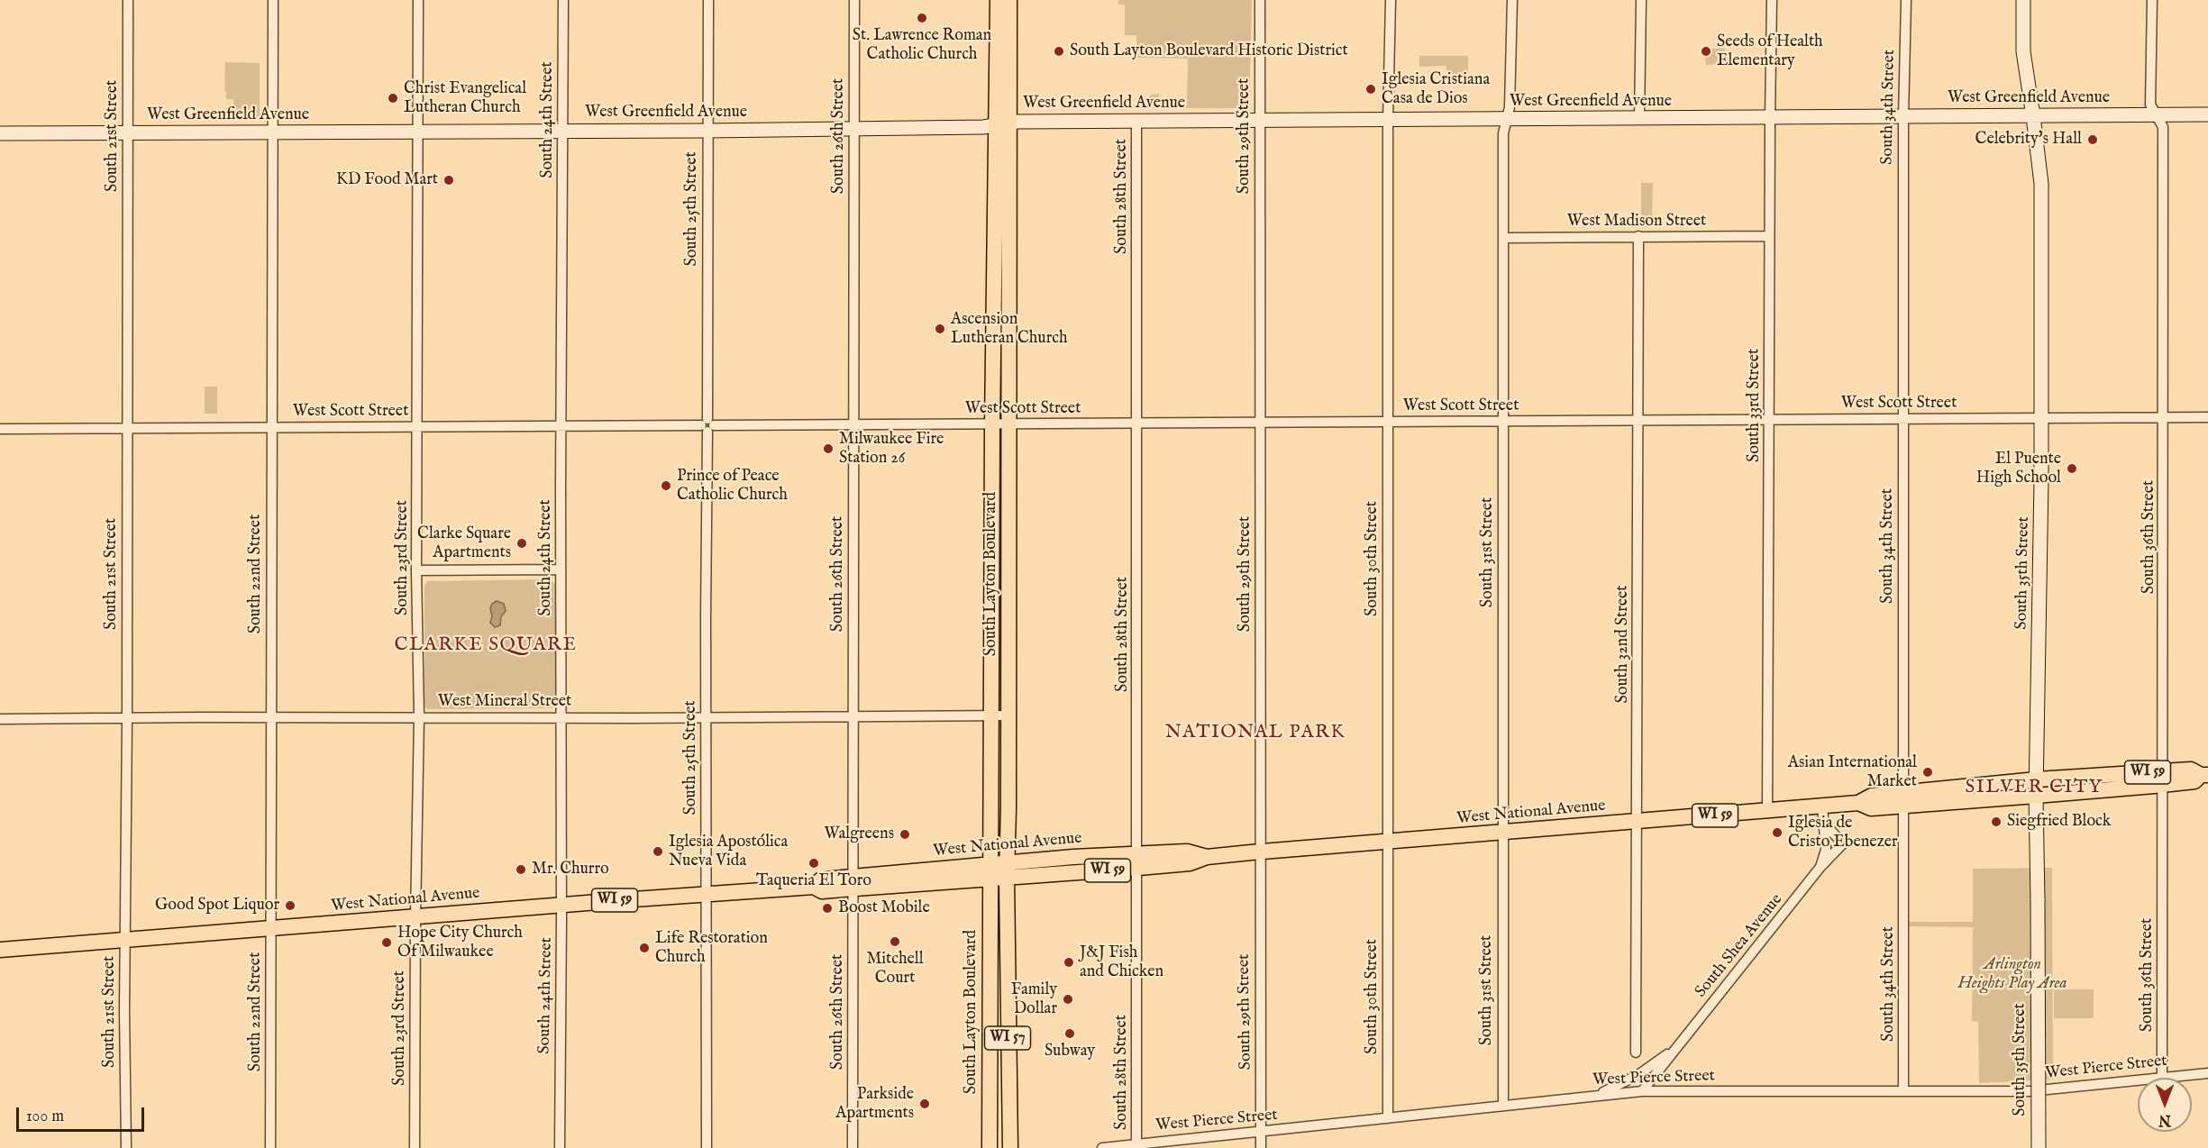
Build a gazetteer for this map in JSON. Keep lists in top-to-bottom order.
{
  "streets": {
    "main road": [
      "West Greenfield Avenue",
      "South 35th Street",
      "South Layton Boulevard",
      "WI 59",
      "West National Avenue",
      "WI 57"
    ],
    "street": [
      "South 34th Street",
      "South 24th Street",
      "South 21st Street",
      "South 26th Street",
      "South 29th Street",
      "South 28th Street",
      "South 25th Street",
      "West Madison Street",
      "West Scott Street",
      "South 33rd Street",
      "South 36th Street",
      "South 31st Street",
      "South 23rd Street",
      "South 30th Street",
      "South 22nd Street",
      "South 32nd Street",
      "West Mineral Street",
      "South Shea Avenue",
      "West Pierce Street"
    ]
  },
  "crossings": [
    ["West Greenfield Avenue", "South 34th Street"],
    ["West Greenfield Avenue", "South 24th Street"],
    ["West Greenfield Avenue", "South 21st Street"],
    ["West Greenfield Avenue", "South 26th Street"],
    ["West Greenfield Avenue", "South 29th Street"],
    ["West Greenfield Avenue", "South 28th Street"],
    ["West Greenfield Avenue", "South 25th Street"],
    ["West Greenfield Avenue", "South 33rd Street"],
    ["West Greenfield Avenue", "South 36th Street"],
    ["West Greenfield Avenue", "South 31st Street"],
    ["West Greenfield Avenue", "South 23rd Street"],
    ["West Greenfield Avenue", "South 30th Street"],
    ["West Greenfield Avenue", "South 35th Street"],
    ["West Greenfield Avenue", "South 22nd Street"],
    ["West Greenfield Avenue", "South Layton Boulevard"],
    ["South 34th Street", "West Scott Street"],
    ["South 34th Street", "West National Avenue"],
    ["South 34th Street", "West Pierce Street"],
    ["South 24th Street", "West Scott Street"],
    ["South 24th Street", "West Mineral Street"],
    ["South 24th Street", "West National Avenue"],
    ["South 21st Street", "West Scott Street"],
    ["South 21st Street", "West Mineral Street"],
    ["South 21st Street", "West National Avenue"],
    ["South 26th Street", "West Scott Street"],
    ["South 26th Street", "West Mineral Street"],
    ["South 26th Street", "West National Avenue"],
    ["South 29th Street", "West Scott Street"],
    ["South 29th Street", "West National Avenue"],
    ["South 29th Street", "West Pierce Street"],
    ["South 28th Street", "West Scott Street"],
    ["South 28th Street", "West National Avenue"],
    ["South 28th Street", "West Pierce Street"],
    ["South 25th Street", "West Scott Street"],
    ["South 25th Street", "West Mineral Street"],
    ["South 25th Street", "West National Avenue"],
    ["West Madison Street", "South 33rd Street"],
    ["West Madison Street", "South 31st Street"],
    ["West Madison Street", "South 32nd Street"],
    ["West Scott Street", "South 33rd Street"],
    ["West Scott Street", "South 36th Street"],
    ["West Scott Street", "South 31st Street"],
    ["West Scott Street", "South 23rd Street"],
    ["West Scott Street", "South 30th Street"],
    ["West Scott Street", "South 35th Street"],
    ["West Scott Street", "South 22nd Street"],
    ["West Scott Street", "South Layton Boulevard"],
    ["West Scott Street", "South 32nd Street"],
    ["South 33rd Street", "West National Avenue"],
    ["South 36th Street", "West National Avenue"],
    ["South 36th Street", "West Pierce Street"],
    ["South 31st Street", "West National Avenue"],
    ["South 31st Street", "West Pierce Street"],
    ["South 23rd Street", "West Mineral Street"],
    ["South 23rd Street", "West National Avenue"],
    ["South 30th Street", "West National Avenue"],
    ["South 30th Street", "West Pierce Street"],
    ["South 35th Street", "West National Avenue"],
    ["South 22nd Street", "West Mineral Street"],
    ["South 22nd Street", "West National Avenue"],
    ["South Layton Boulevard", "West Mineral Street"],
    ["South Layton Boulevard", "West National Avenue"],
    ["South 32nd Street", "West National Avenue"],
    ["West National Avenue", "South Shea Avenue"],
    ["South Shea Avenue", "West Pierce Street"]
  ],
  "districts": ["CLARKE SQUARE", "NATIONAL PARK", "SILVER CITY"],
  "parks": ["Arlington Heights Play Area"],
  "places": [
    "St. Lawrence Roman Catholic Church",
    "South Layton Boulevard Historic District",
    "Seeds of Health Elementary",
    "Iglesia Cristiana Casa de Dios",
    "Christ Evangelical Lutheran Church",
    "Celebrity's Hall",
    "KD Food Mart",
    "Ascension Lutheran Church",
    "Milwaukee Fire Station 26",
    "El Puente High School",
    "Prince of Peace Catholic Church",
    "Clarke Square Apartments",
    "Asian International Market",
    "Siegfried Block",
    "Iglesia de Cristo Ebenezer",
    "Walgreens",
    "Iglesia Apostólica Nueva Vida",
    "Taqueria El Toro",
    "Mr. Churro",
    "Good Spot Liquor",
    "Boost Mobile",
    "Mitchell Court",
    "Hope City Church Of Milwaukee",
    "Life Restoration Church",
    "J&J Fish and Chicken",
    "Family Dollar",
    "Subway",
    "Parkside Apartments"
  ],
  "scale_bar": "100 m",
  "north": "bottom"
}
